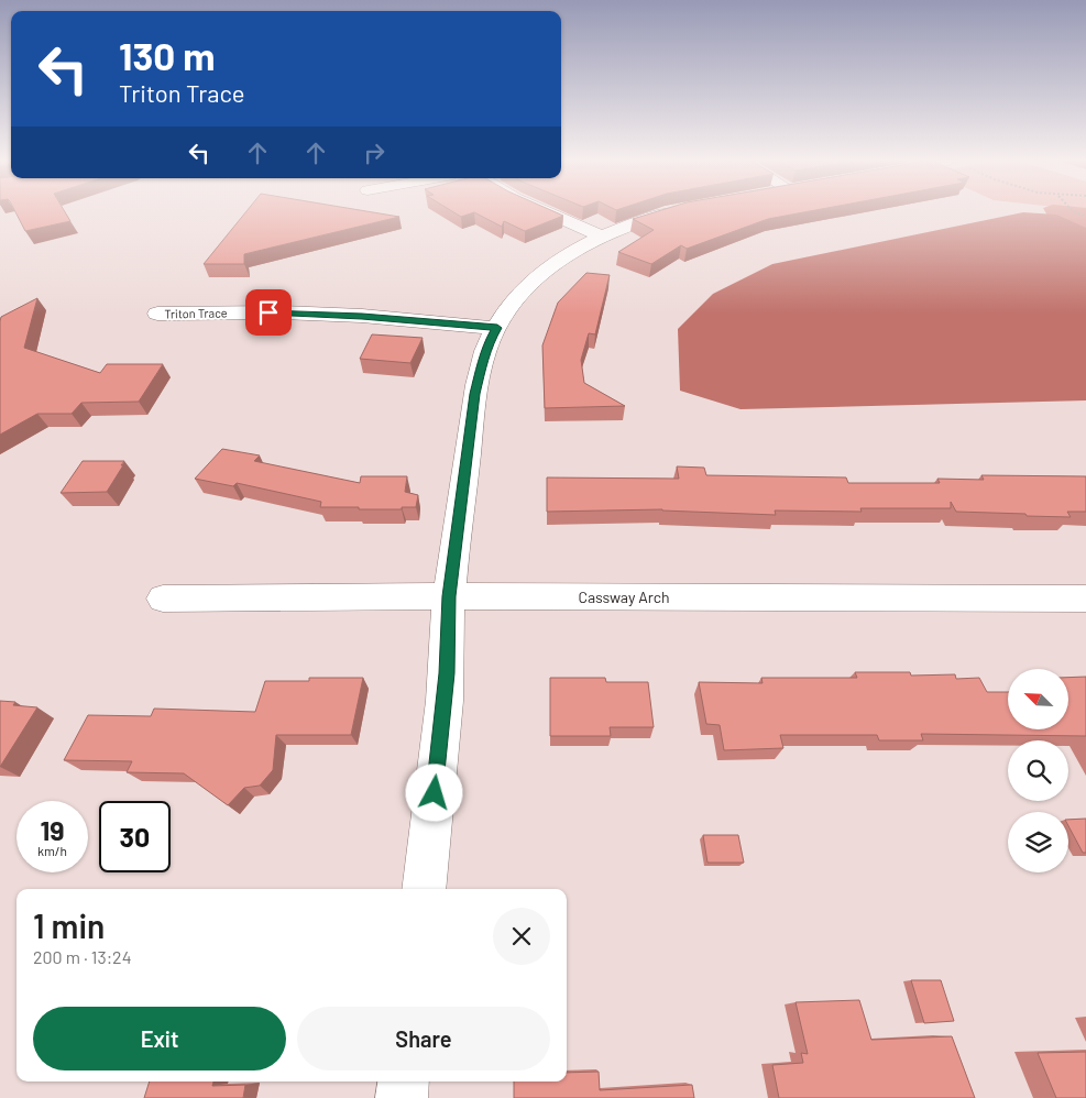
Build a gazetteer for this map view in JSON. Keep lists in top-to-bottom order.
{
  "streets": {
    "street": ["Triton Trace", "Cassway Arch"]
  },
  "north": "top left",
  "page": {
    "turn": ["130 m", "Triton Trace"],
    "speed": "19 km/h",
    "limit": "30",
    "heading": ["1 min", "200 m · 13:24"],
    "buttons": ["Exit", "Share"]
  }
}
